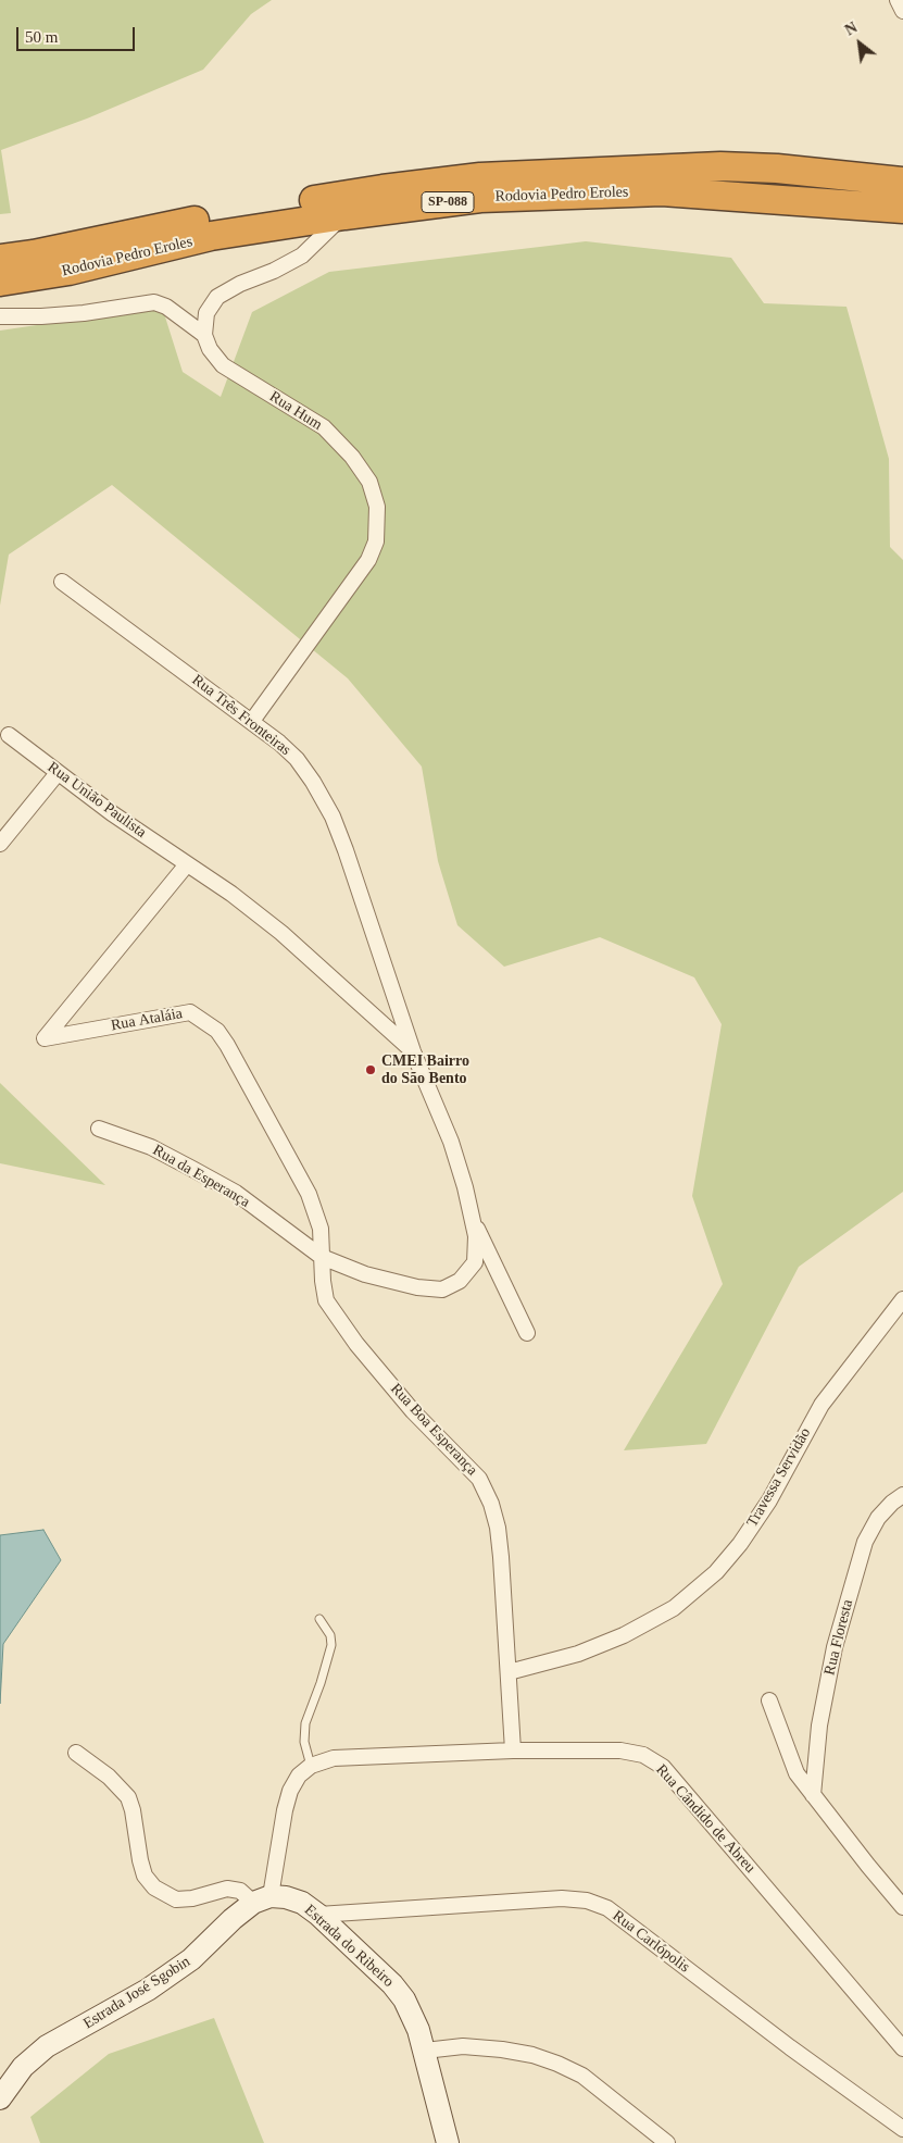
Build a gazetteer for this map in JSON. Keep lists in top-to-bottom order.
{
  "streets": {
    "highway": ["Rodovia Pedro Eroles", "SP-088"],
    "street": [
      "Rua Hum",
      "Rua Três Fronteiras",
      "Rua União Paulista",
      "Rua Ataláia",
      "Rua da Esperança",
      "Rua Boa Esperança",
      "Travessa Servidão",
      "Rua Floresta",
      "Rua Cândido de Abreu",
      "Rua Carlópolis",
      "Estrada do Ribeiro",
      "Estrada José Sgobin"
    ]
  },
  "crossings": [
    ["Rua Hum", "Rua Três Fronteiras"],
    ["Rua Três Fronteiras", "Rua União Paulista"],
    ["Rua Três Fronteiras", "Rua Ataláia"],
    ["Rua Três Fronteiras", "Rua da Esperança"],
    ["Rua Três Fronteiras", "Rua Boa Esperança"],
    ["Rua União Paulista", "Rua Ataláia"],
    ["Rua Ataláia", "Rua da Esperança"],
    ["Rua Ataláia", "Rua Boa Esperança"],
    ["Rua da Esperança", "Rua Boa Esperança"],
    ["Rua Boa Esperança", "Travessa Servidão"],
    ["Rua Boa Esperança", "Rua Cândido de Abreu"],
    ["Rua Carlópolis", "Estrada do Ribeiro"],
    ["Estrada do Ribeiro", "Estrada José Sgobin"]
  ],
  "places": ["CMEI Bairro do São Bento"],
  "scale_bar": "50 m",
  "north": "top left"
}
